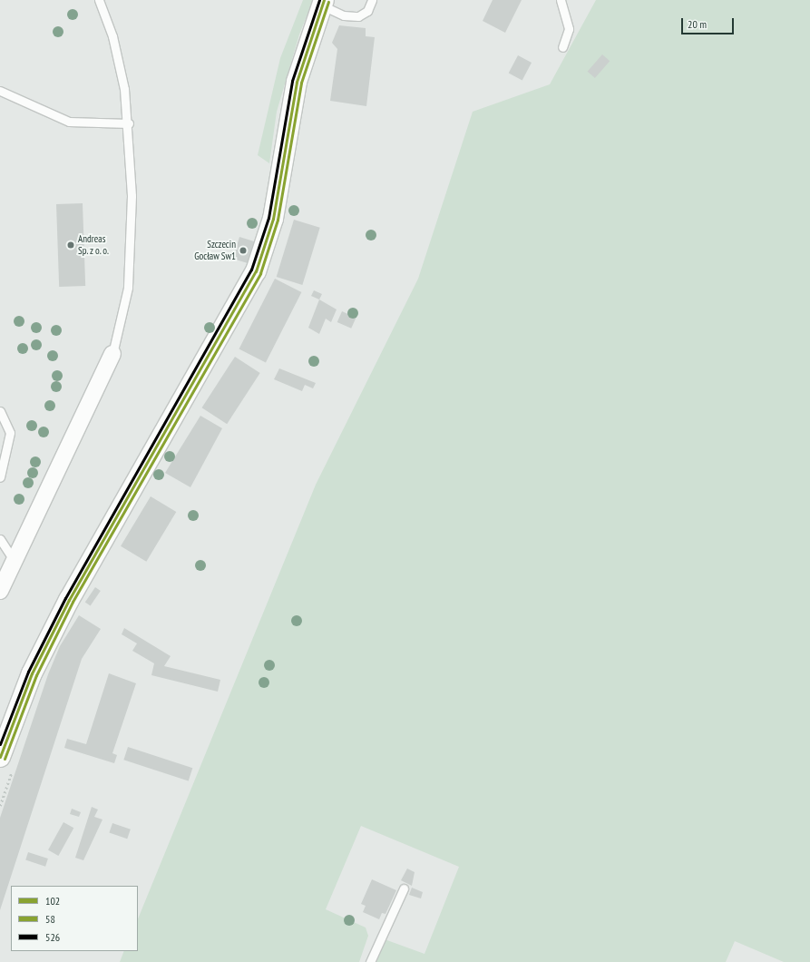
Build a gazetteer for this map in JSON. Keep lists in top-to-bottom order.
{
  "places": ["Andreas Sp. z o. o.", "Szczecin Gocław Sw1"],
  "lines": ["transit line 102", "transit line 526", "transit line 58"],
  "legend": ["102", "58", "526"],
  "scale_bar": "20 m"
}
